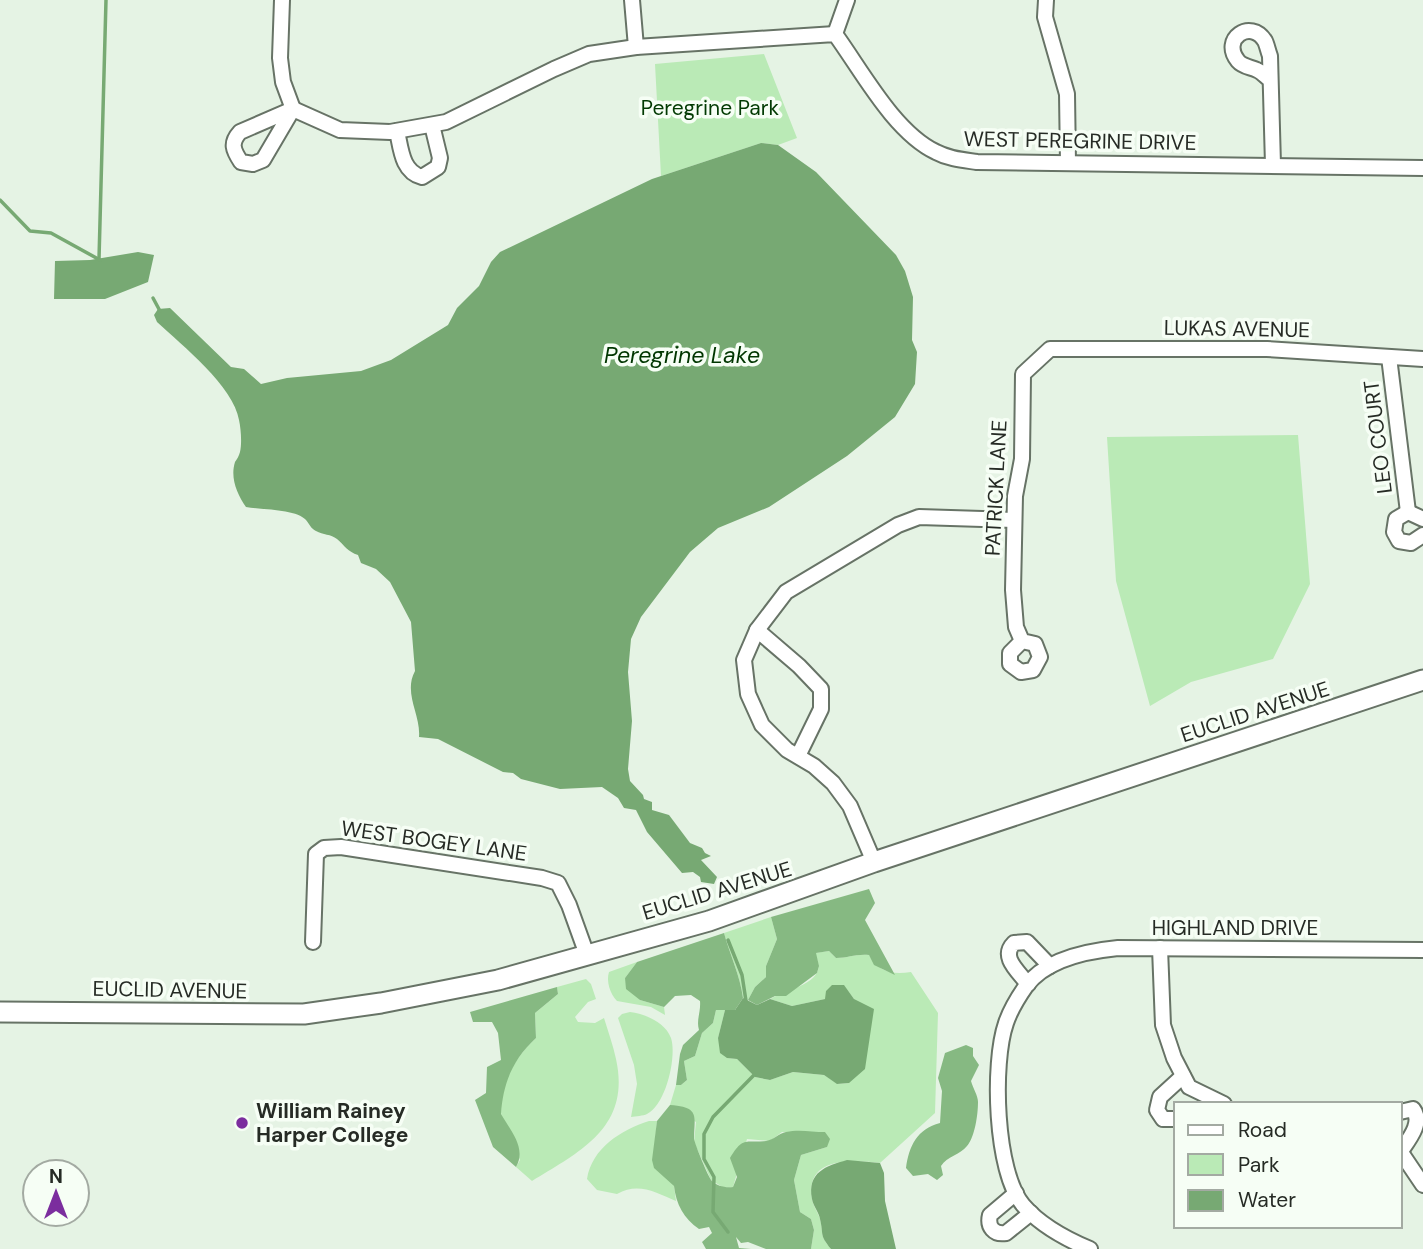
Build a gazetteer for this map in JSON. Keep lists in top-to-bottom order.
{
  "streets": {
    "main road": ["EUCLID AVENUE"],
    "street": [
      "WEST PEREGRINE DRIVE",
      "LUKAS AVENUE",
      "LEO COURT",
      "PATRICK LANE",
      "WEST BOGEY LANE",
      "HIGHLAND DRIVE"
    ]
  },
  "crossings": [
    ["LUKAS AVENUE", "LEO COURT"],
    ["LUKAS AVENUE", "PATRICK LANE"],
    ["EUCLID AVENUE", "WEST BOGEY LANE"]
  ],
  "water": ["Peregrine Lake"],
  "parks": ["Peregrine Park"],
  "places": ["William Rainey Harper College"],
  "legend": ["Road", "Park", "Water"],
  "north": "top"
}
